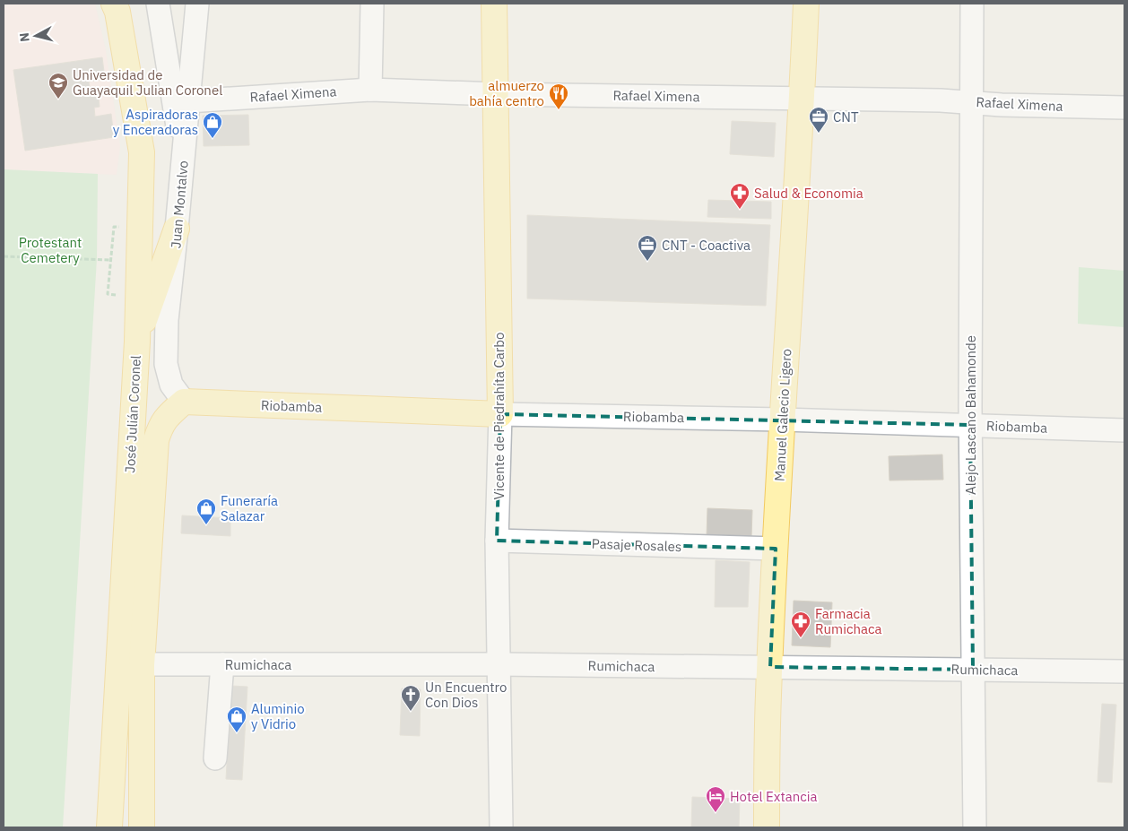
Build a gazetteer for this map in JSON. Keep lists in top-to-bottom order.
{
  "streets": {
    "main road": [
      "Riobamba",
      "José Julián Coronel",
      "Manuel Galecio Ligero",
      "Vicente de Piedrahíta Carbo"
    ],
    "street": [
      "Rafael Ximena",
      "Juan Montalvo",
      "Alejo Lascano Bahamonde",
      "Pasaje Rosales",
      "Rumichaca"
    ]
  },
  "crossings": [
    ["Rafael Ximena", "Juan Montalvo"],
    ["Rafael Ximena", "Manuel Galecio Ligero"],
    ["Rafael Ximena", "Alejo Lascano Bahamonde"],
    ["Rafael Ximena", "Vicente de Piedrahíta Carbo"],
    ["Juan Montalvo", "Riobamba"],
    ["Juan Montalvo", "José Julián Coronel"],
    ["Riobamba", "José Julián Coronel"],
    ["Riobamba", "Manuel Galecio Ligero"],
    ["Riobamba", "Alejo Lascano Bahamonde"],
    ["Riobamba", "Vicente de Piedrahíta Carbo"],
    ["José Julián Coronel", "Rumichaca"],
    ["Manuel Galecio Ligero", "Pasaje Rosales"],
    ["Manuel Galecio Ligero", "Rumichaca"],
    ["Alejo Lascano Bahamonde", "Rumichaca"],
    ["Vicente de Piedrahíta Carbo", "Pasaje Rosales"],
    ["Vicente de Piedrahíta Carbo", "Rumichaca"]
  ],
  "parks": ["Protestant Cemetery"],
  "places": {
    "school or university": ["Universidad de Guayaquil Julian Coronel"],
    "restaurant": ["almuerzo bahía centro"],
    "office": ["CNT", "CNT - Coactiva"],
    "shop": ["Aspiradoras y Enceradoras", "Funeraría Salazar", "Aluminio y Vidrio"],
    "pharmacy": ["Salud & Economia", "Farmacia Rumichaca"],
    "church": ["Un Encuentro Con Dios"],
    "hotel": ["Hotel Extancia"]
  },
  "north": "left"
}
